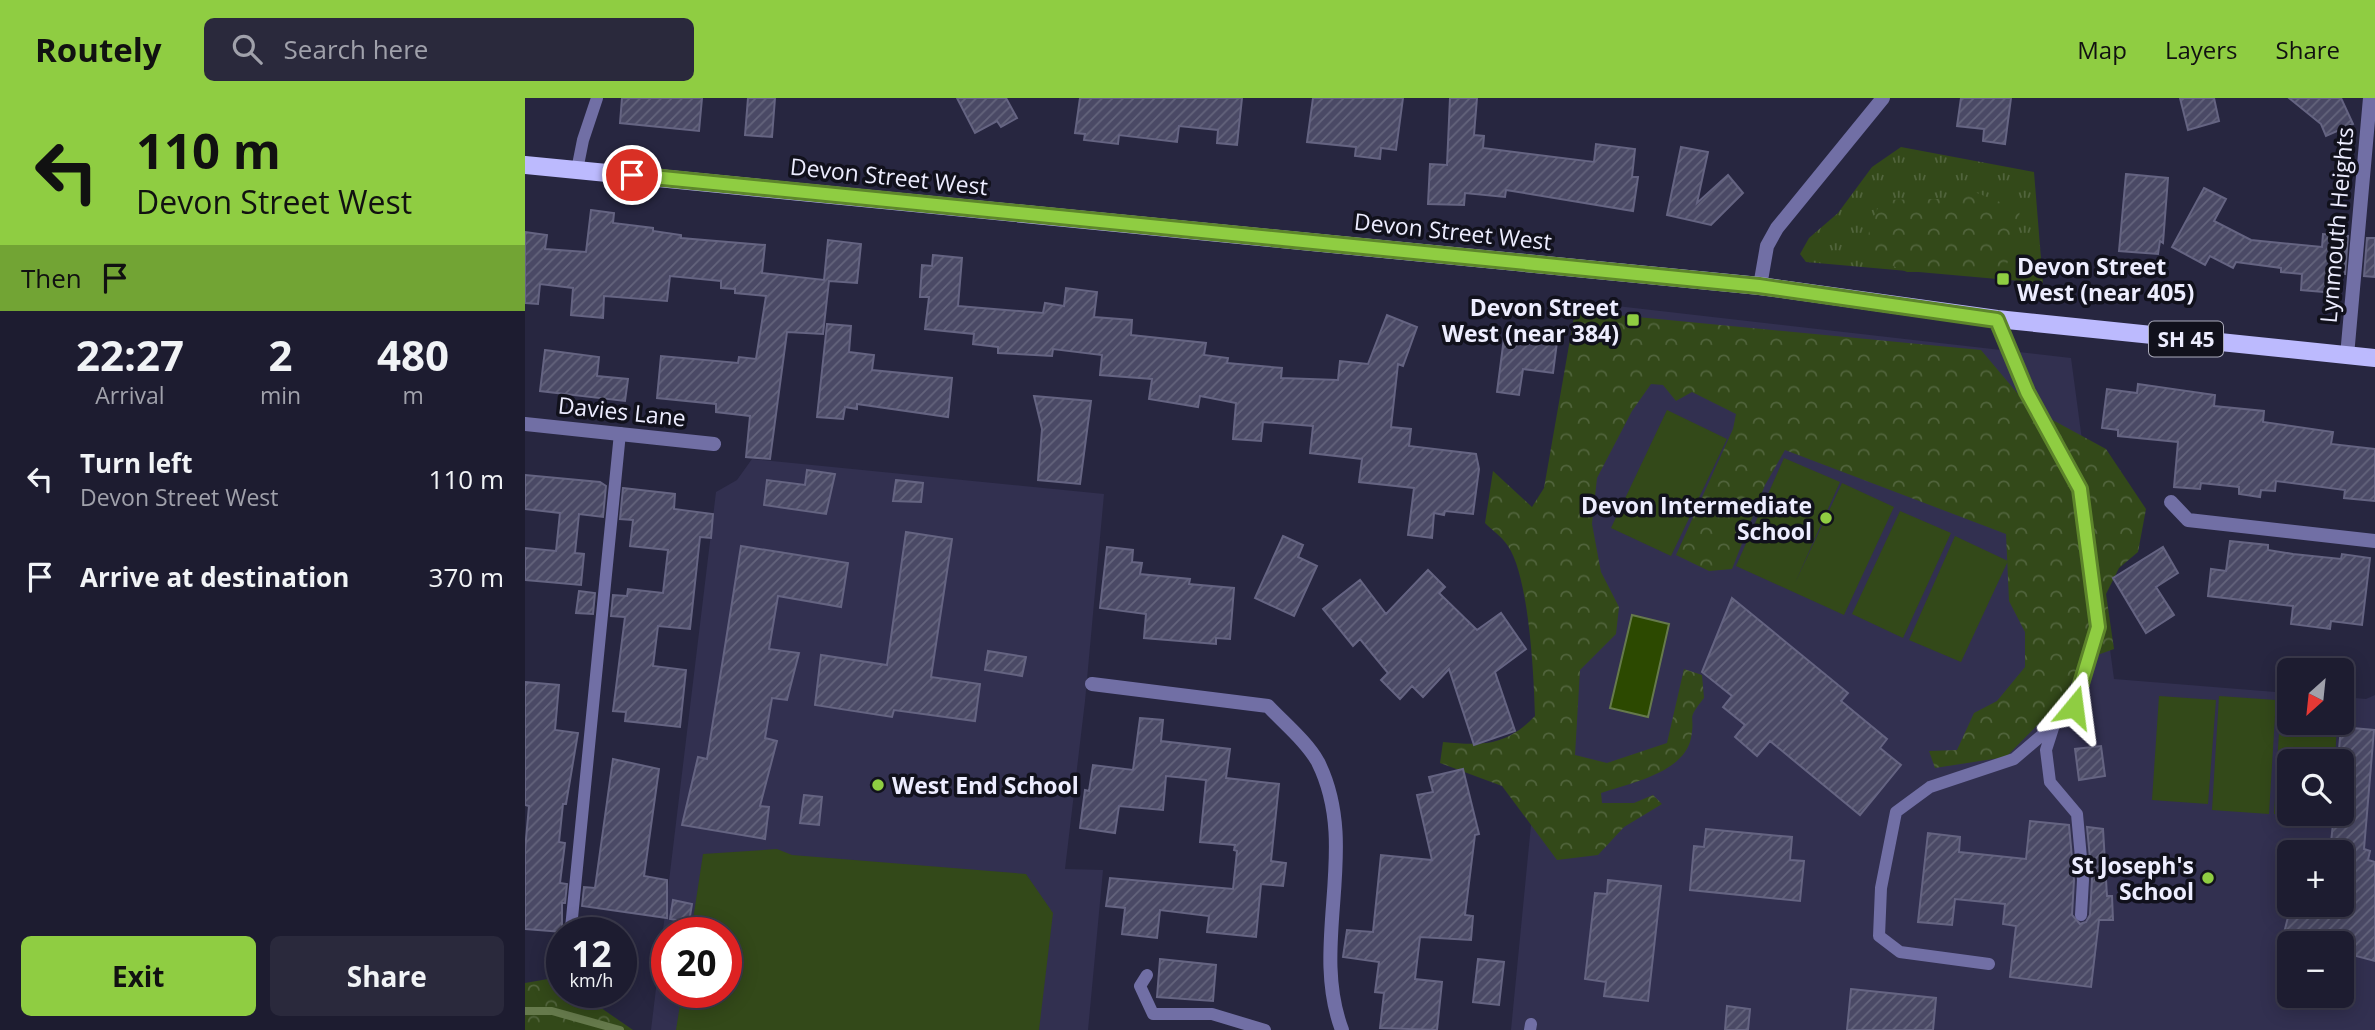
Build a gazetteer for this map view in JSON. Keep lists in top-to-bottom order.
{
  "streets": {
    "main road": ["Devon Street West", "SH 45"],
    "street": ["Lynmouth Heights", "Davies Lane"]
  },
  "crossings": [
    ["Devon Street West", "Lynmouth Heights"]
  ],
  "places": {
    "transit": ["Devon Street West (near 405)", "Devon Street West (near 384)"],
    "other": ["Devon Intermediate School", "West End School", "St Joseph's School"]
  },
  "north": "bottom left",
  "page": {
    "header": "Routely",
    "search": "Search here",
    "nav": ["Map", "Layers", "Share"],
    "turn": ["110 m", "Devon Street West"],
    "then": "Then",
    "eta": [
      "22:27",
      "Arrival",
      "2",
      "min",
      "480",
      "m"
    ],
    "list": [
      {
        "name": "Turn left",
        "note": "Devon Street West",
        "value": "110 m"
      },
      {
        "name": "Arrive at destination",
        "value": "370 m"
      }
    ],
    "map_buttons": ["+", "−"],
    "speed": "12 km/h",
    "limit": "20",
    "buttons": ["Exit", "Share"]
  }
}
